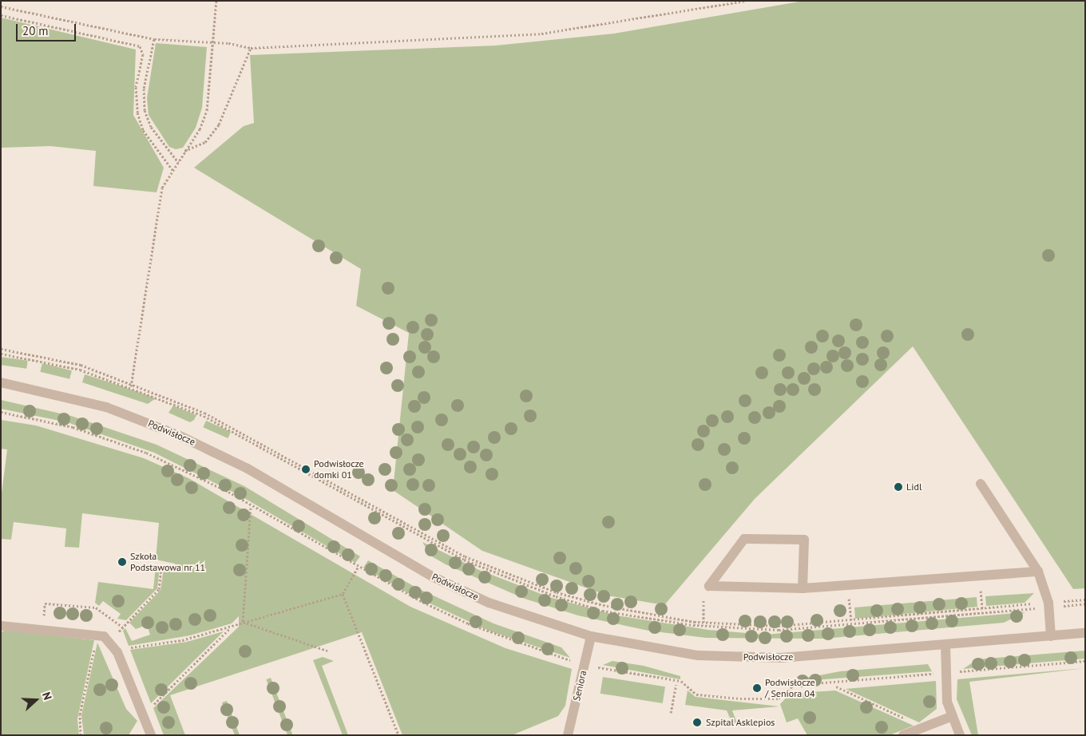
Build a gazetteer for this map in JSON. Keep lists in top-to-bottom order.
{
  "streets": {
    "street": ["Podwisłocze", "Seniora"]
  },
  "crossings": [
    ["Podwisłocze", "Seniora"]
  ],
  "places": [
    "Podwisłocze domki 01",
    "Lidl",
    "Szkoła Podstawowa nr 11",
    "Podwisłocze / Seniora 04",
    "Szpital Asklepios"
  ],
  "scale_bar": "20 m",
  "north": "right"
}
